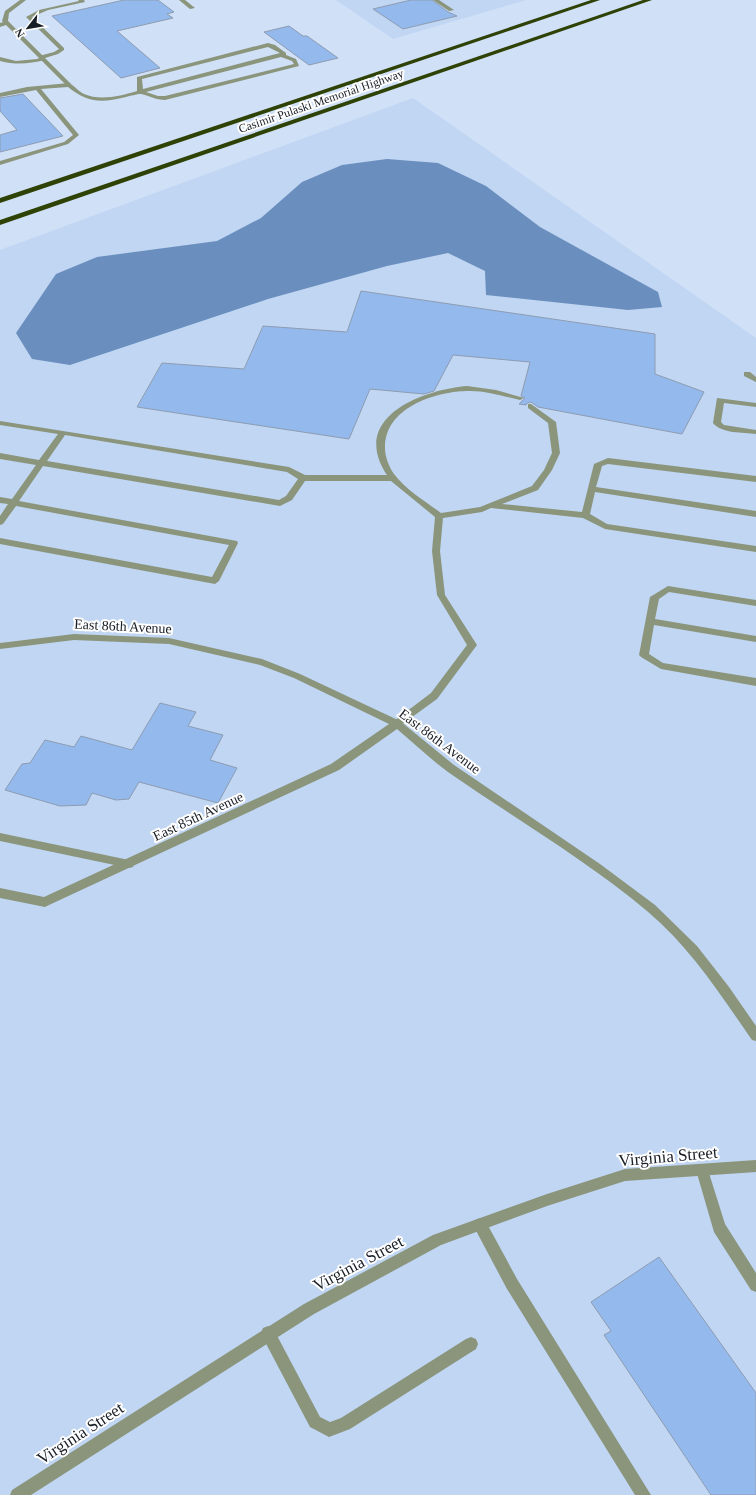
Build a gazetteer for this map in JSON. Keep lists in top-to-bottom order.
{
  "streets": {
    "highway": ["Casimir Pulaski Memorial Highway"],
    "street": ["East 86th Avenue", "East 85th Avenue", "Virginia Street"]
  },
  "crossings": [
    ["East 86th Avenue", "East 85th Avenue"]
  ],
  "north": "bottom left"
}
